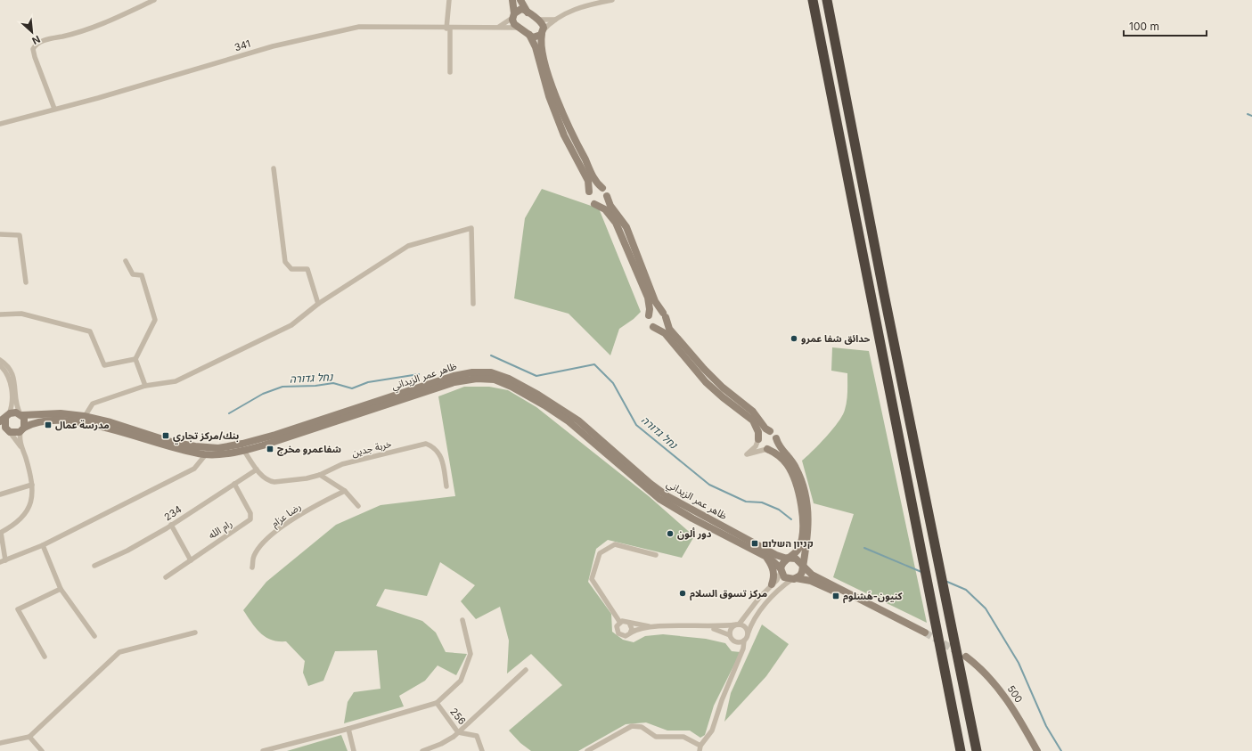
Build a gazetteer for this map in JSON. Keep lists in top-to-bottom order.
{
  "streets": {
    "main road": ["ظاهر عمر الزيداني", "500"],
    "street": [
      "341",
      "خربة جدين",
      "234",
      "رضا عزام",
      "رام الله",
      "256"
    ]
  },
  "crossings": [
    ["ظاهر عمر الزيداني", "خربة جدين"],
    ["خربة جدين", "234"],
    ["234", "رام الله"]
  ],
  "water": ["נחל גדורה"],
  "places": {
    "other": ["حدائق شفا عمرو", "دور ألون", "مركز تسوق السلام"],
    "transit": [
      "مدرسة عمال",
      "بنك/مركز تجاري",
      "شفاعمرو مخرج",
      "קניון השלום",
      "كنيون-هَشلوم"
    ]
  },
  "scale_bar": "100 m",
  "north": "bottom right"
}
